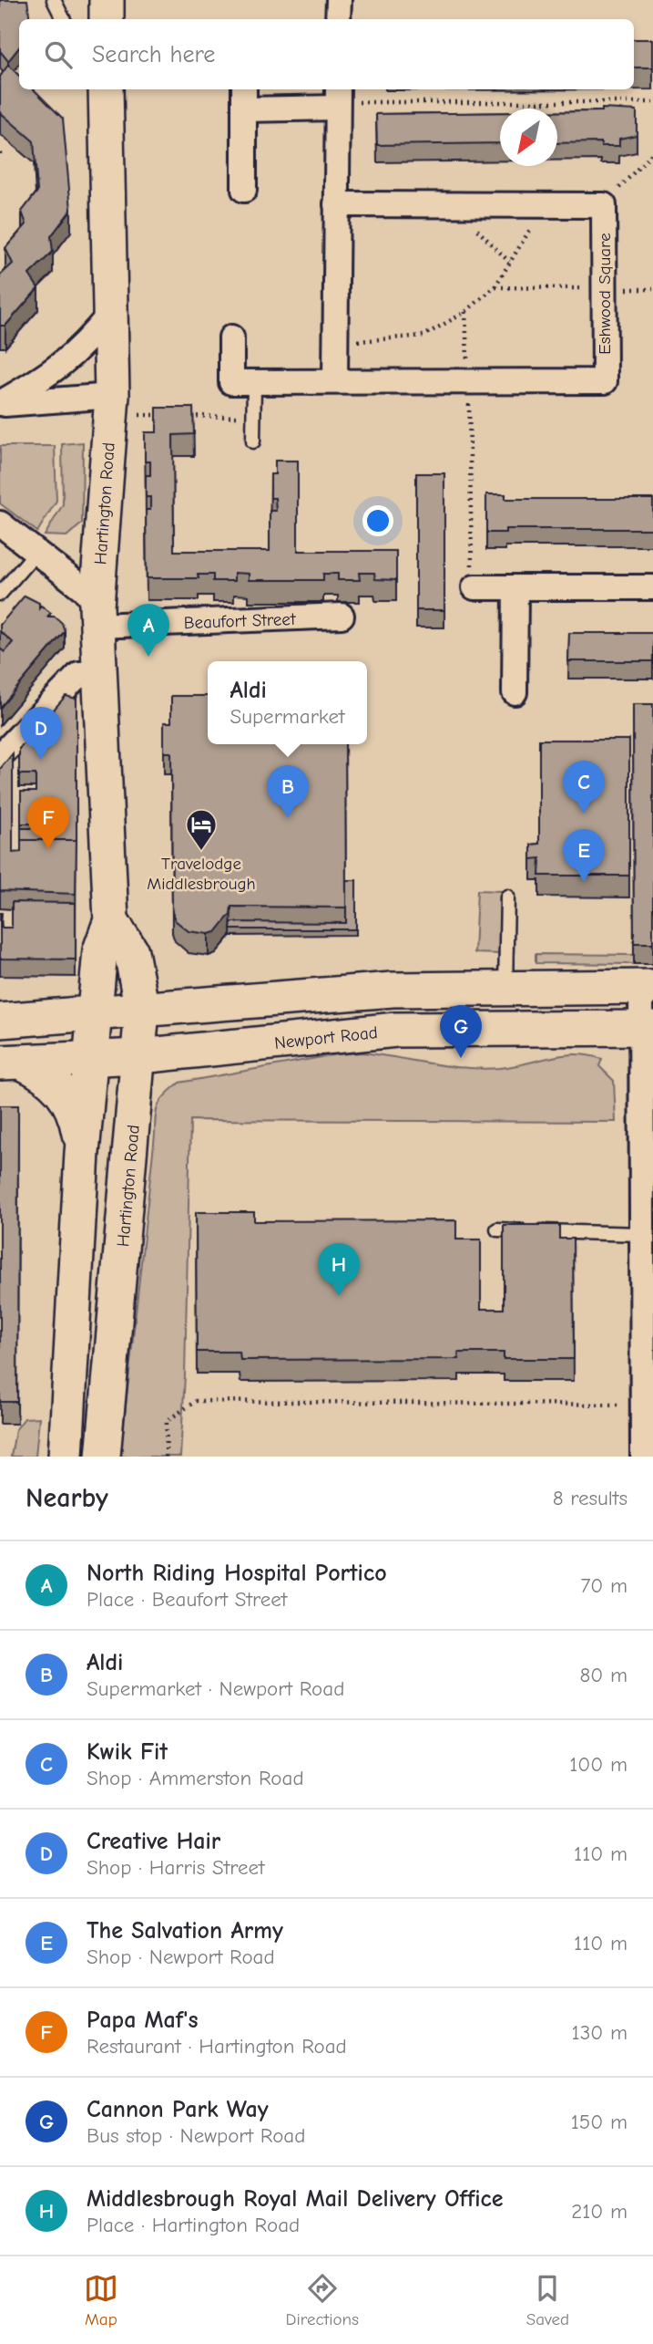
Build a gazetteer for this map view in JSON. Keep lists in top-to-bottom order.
{
  "streets": {
    "main road": ["Hartington Road", "Newport Road"],
    "street": ["Eshwood Square", "Beaufort Street"]
  },
  "crossings": [
    ["Hartington Road", "Beaufort Street"],
    ["Hartington Road", "Newport Road"]
  ],
  "places": {
    "hotel": ["Travelodge Middlesbrough"]
  },
  "north": "bottom left",
  "page": {
    "search": "Search here",
    "pins": [
      "A",
      "D",
      "C",
      "B",
      "F",
      "E",
      "G",
      "H"
    ],
    "popup": ["Aldi", "Supermarket"],
    "heading": ["Nearby", "8 results"],
    "list": [
      {
        "mark": "A",
        "name": "North Riding Hospital Portico",
        "note": "Place · Beaufort Street",
        "value": "70 m"
      },
      {
        "mark": "B",
        "name": "Aldi",
        "note": "Supermarket · Newport Road",
        "value": "80 m"
      },
      {
        "mark": "C",
        "name": "Kwik Fit",
        "note": "Shop · Ammerston Road",
        "value": "100 m"
      },
      {
        "mark": "D",
        "name": "Creative Hair",
        "note": "Shop · Harris Street",
        "value": "110 m"
      },
      {
        "mark": "E",
        "name": "The Salvation Army",
        "note": "Shop · Newport Road",
        "value": "110 m"
      },
      {
        "mark": "F",
        "name": "Papa Maf's",
        "note": "Restaurant · Hartington Road",
        "value": "130 m"
      },
      {
        "mark": "G",
        "name": "Cannon Park Way",
        "note": "Bus stop · Newport Road",
        "value": "150 m"
      },
      {
        "mark": "H",
        "name": "Middlesbrough Royal Mail Delivery Office",
        "note": "Place · Hartington Road",
        "value": "210 m"
      }
    ],
    "nav": ["Map", "Directions", "Saved"]
  }
}
